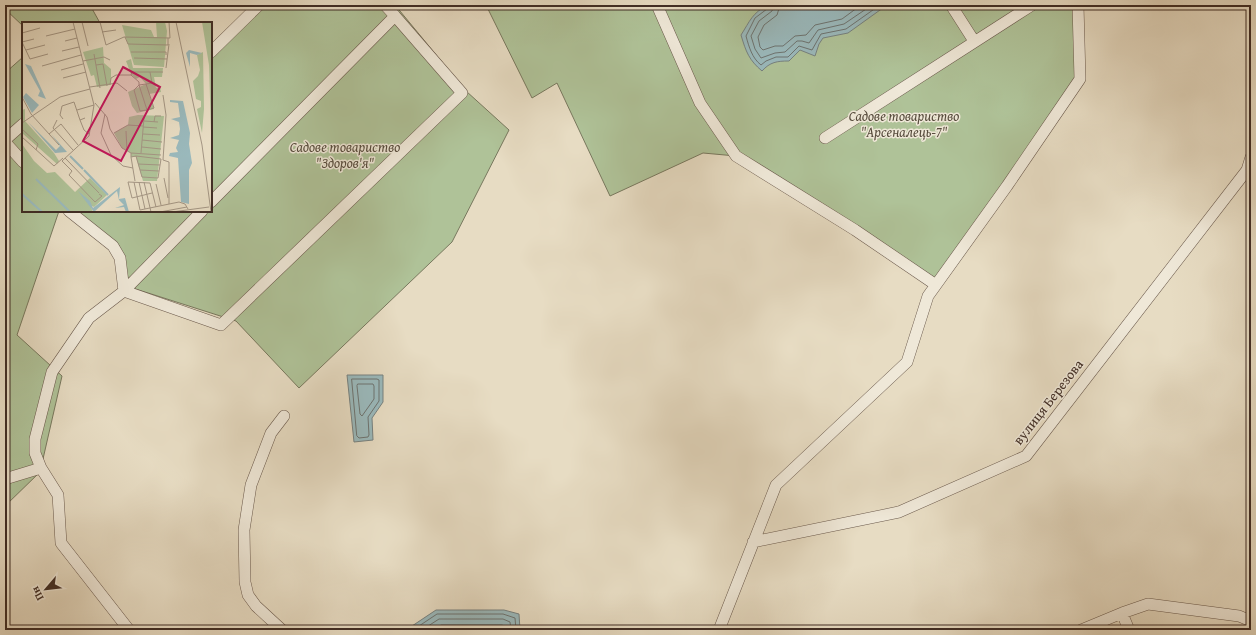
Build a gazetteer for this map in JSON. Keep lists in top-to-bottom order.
{
  "streets": {
    "street": ["вулиця Березова"]
  },
  "parks": ["Садове товариство \"Арсеналець-7\"", "Садове товариство \"Здоров'я\""],
  "north": "bottom left"
}
